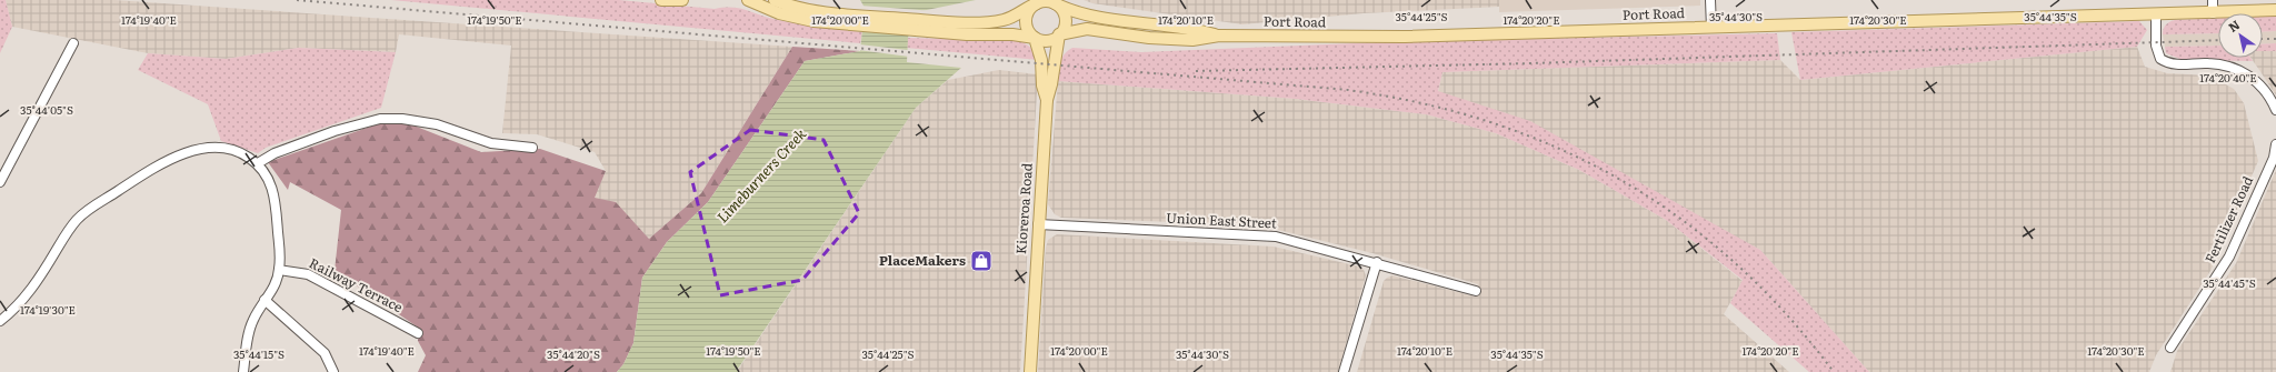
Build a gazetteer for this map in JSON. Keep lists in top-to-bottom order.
{
  "streets": {
    "main road": ["Port Road", "Kioreroa Road"],
    "street": ["Fertilizer Road", "Union East Street", "Railway Terrace"]
  },
  "crossings": [
    ["Port Road", "Kioreroa Road"],
    ["Kioreroa Road", "Union East Street"]
  ],
  "water": ["Limeburners Creek"],
  "places": {
    "shop": ["PlaceMakers"]
  },
  "north": "top left",
  "coordinates": [
    "35°44'25\"S",
    "35°44'30\"S",
    "35°44'35\"S",
    "174°19'40\"E",
    "174°19'50\"E",
    "174°20'00\"E",
    "174°20'10\"E",
    "174°20'20\"E",
    "174°20'30\"E",
    "174°20'40\"E",
    "35°44'05\"S",
    "35°44'45\"S",
    "174°19'30\"E",
    "35°44'15\"S",
    "35°44'20\"S"
  ]
}
